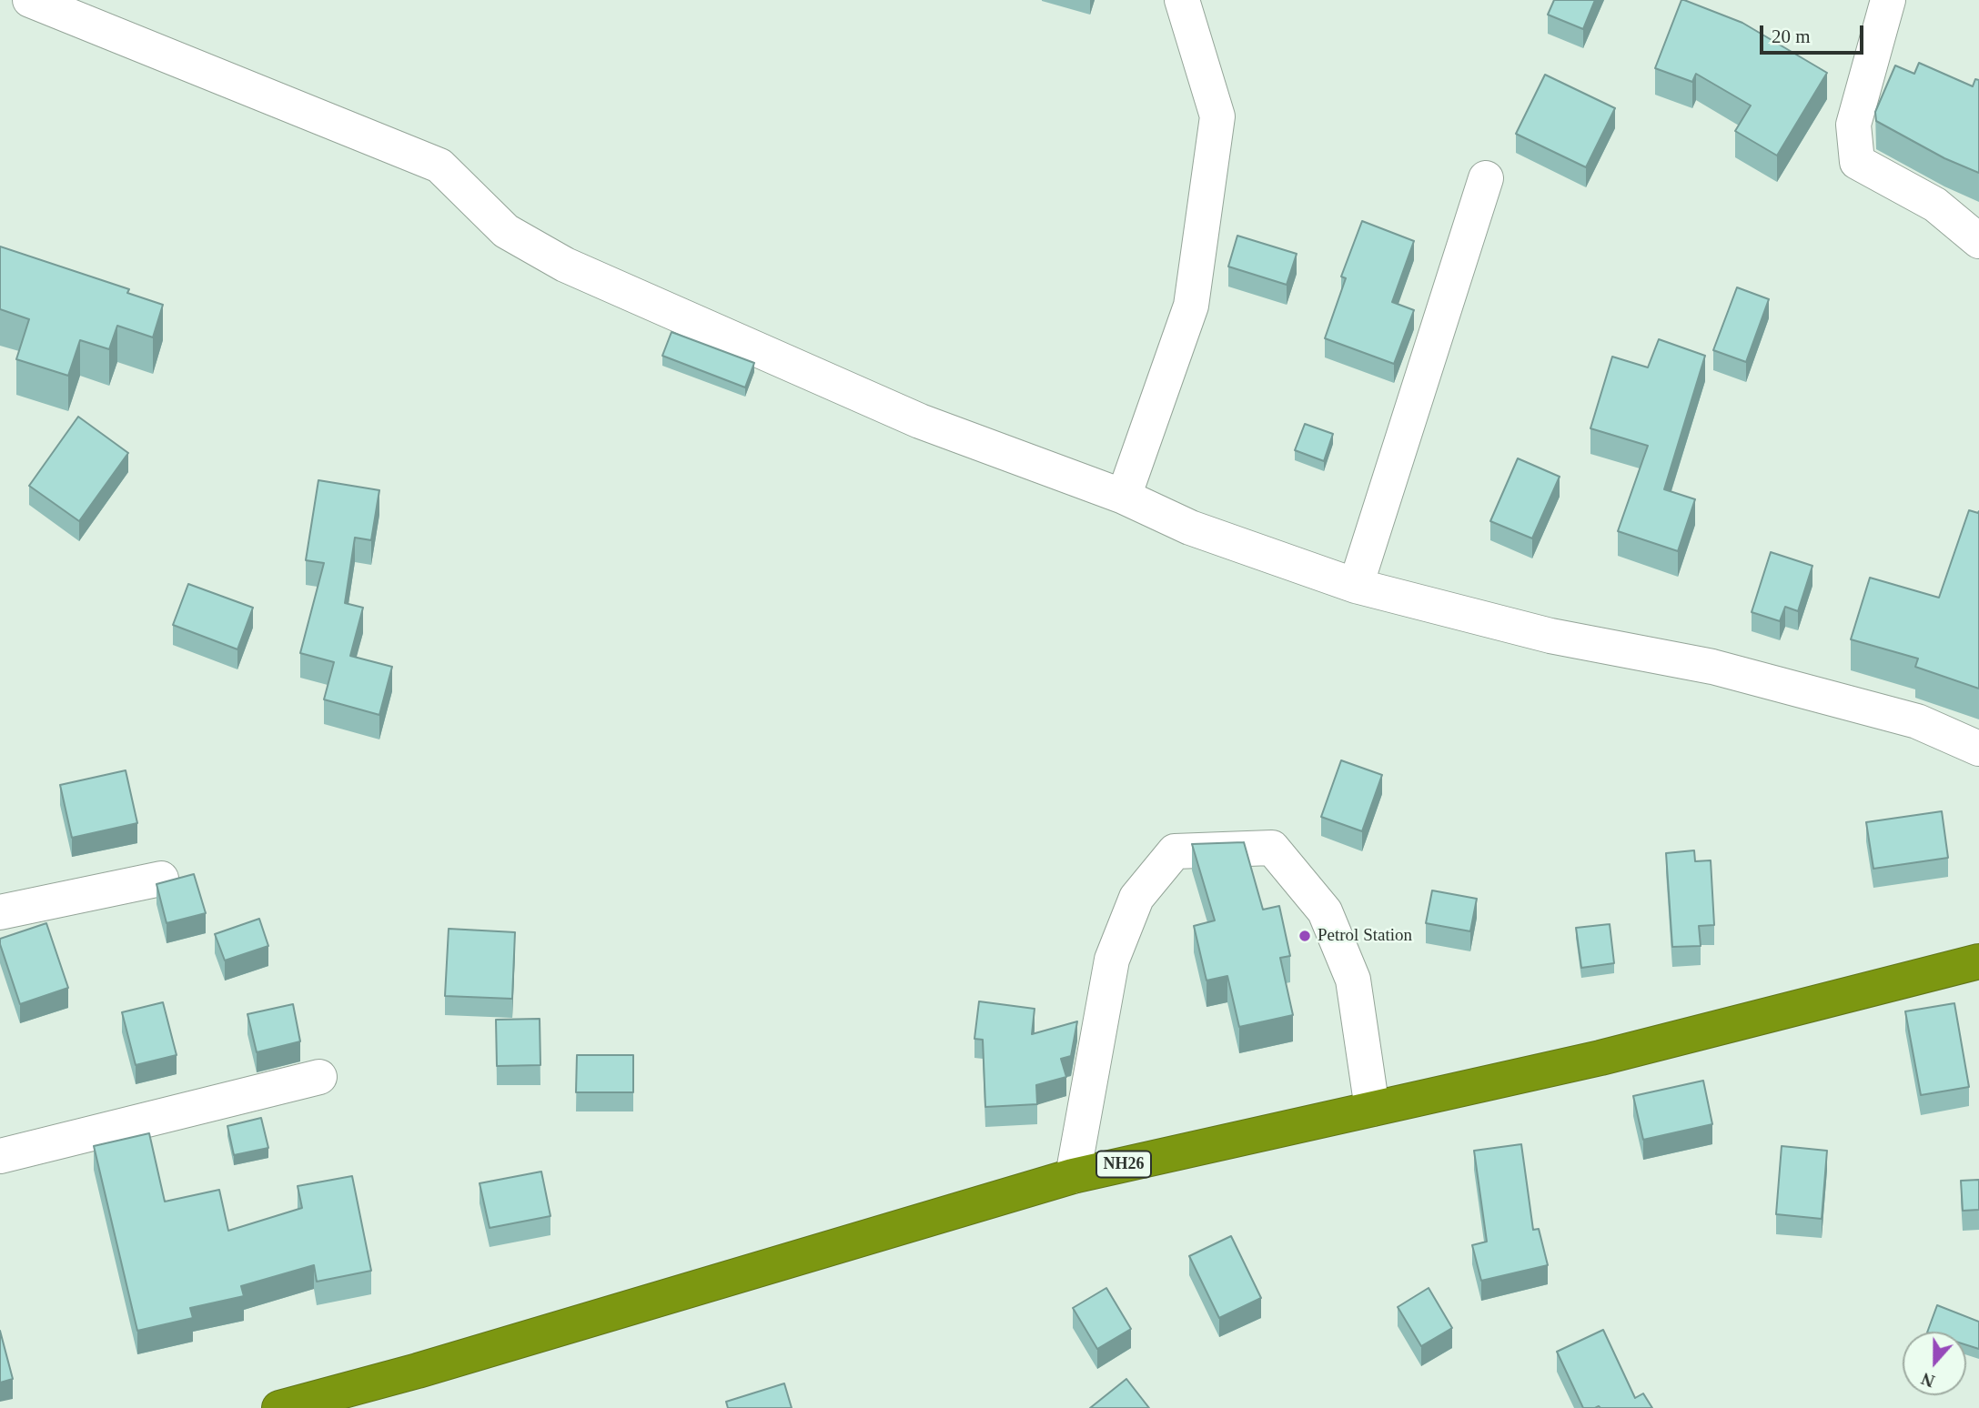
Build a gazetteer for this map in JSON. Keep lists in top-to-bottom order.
{
  "streets": {
    "highway": ["NH26"]
  },
  "places": ["Petrol Station"],
  "scale_bar": "20 m",
  "north": "bottom"
}
